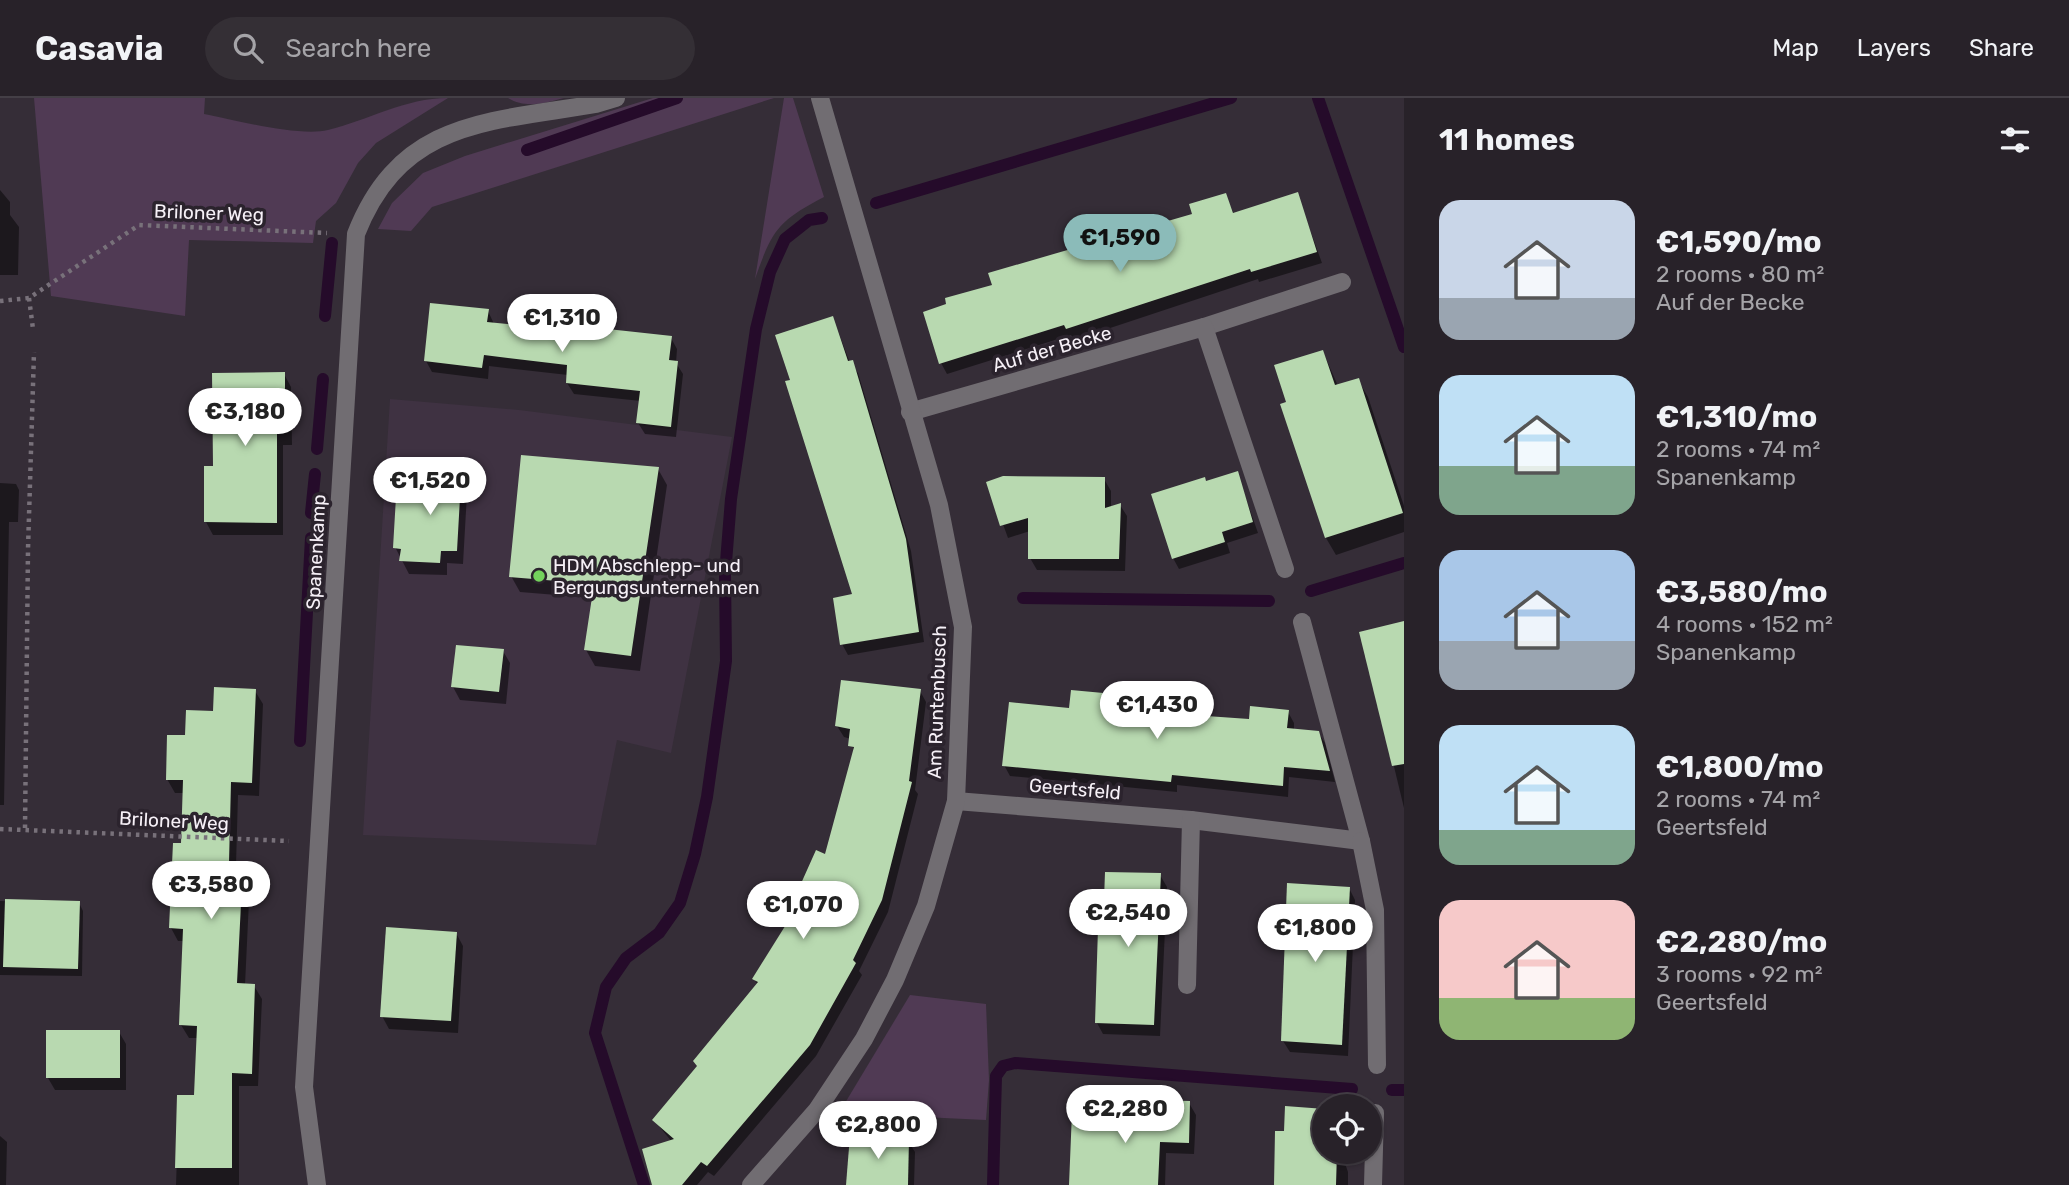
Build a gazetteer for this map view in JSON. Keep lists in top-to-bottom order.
{
  "streets": {
    "street": [
      "Auf der Becke",
      "Spanenkamp",
      "Am Runtenbusch",
      "Geertsfeld"
    ],
    "path": ["Briloner Weg"]
  },
  "crossings": [
    ["Briloner Weg", "Spanenkamp"],
    ["Auf der Becke", "Am Runtenbusch"],
    ["Am Runtenbusch", "Geertsfeld"]
  ],
  "places": ["HDM Abschlepp- und Bergungsunternehmen"],
  "page": {
    "header": "Casavia",
    "search": "Search here",
    "nav": ["Map", "Layers", "Share"],
    "heading": "11 homes",
    "list": [
      {
        "name": "€1,590/mo",
        "note": "2 rooms · 80 m² · Auf der Becke"
      },
      {
        "name": "€1,310/mo",
        "note": "2 rooms · 74 m² · Spanenkamp"
      },
      {
        "name": "€3,580/mo",
        "note": "4 rooms · 152 m² · Spanenkamp"
      },
      {
        "name": "€1,800/mo",
        "note": "2 rooms · 74 m² · Geertsfeld"
      },
      {
        "name": "€2,280/mo",
        "note": "3 rooms · 92 m² · Geertsfeld"
      }
    ],
    "price": [
      "€1,590",
      "€1,310",
      "€3,180",
      "€1,520",
      "€1,430",
      "€3,580",
      "€1,070",
      "€2,540",
      "€1,800",
      "€2,280",
      "€2,800"
    ]
  }
}
